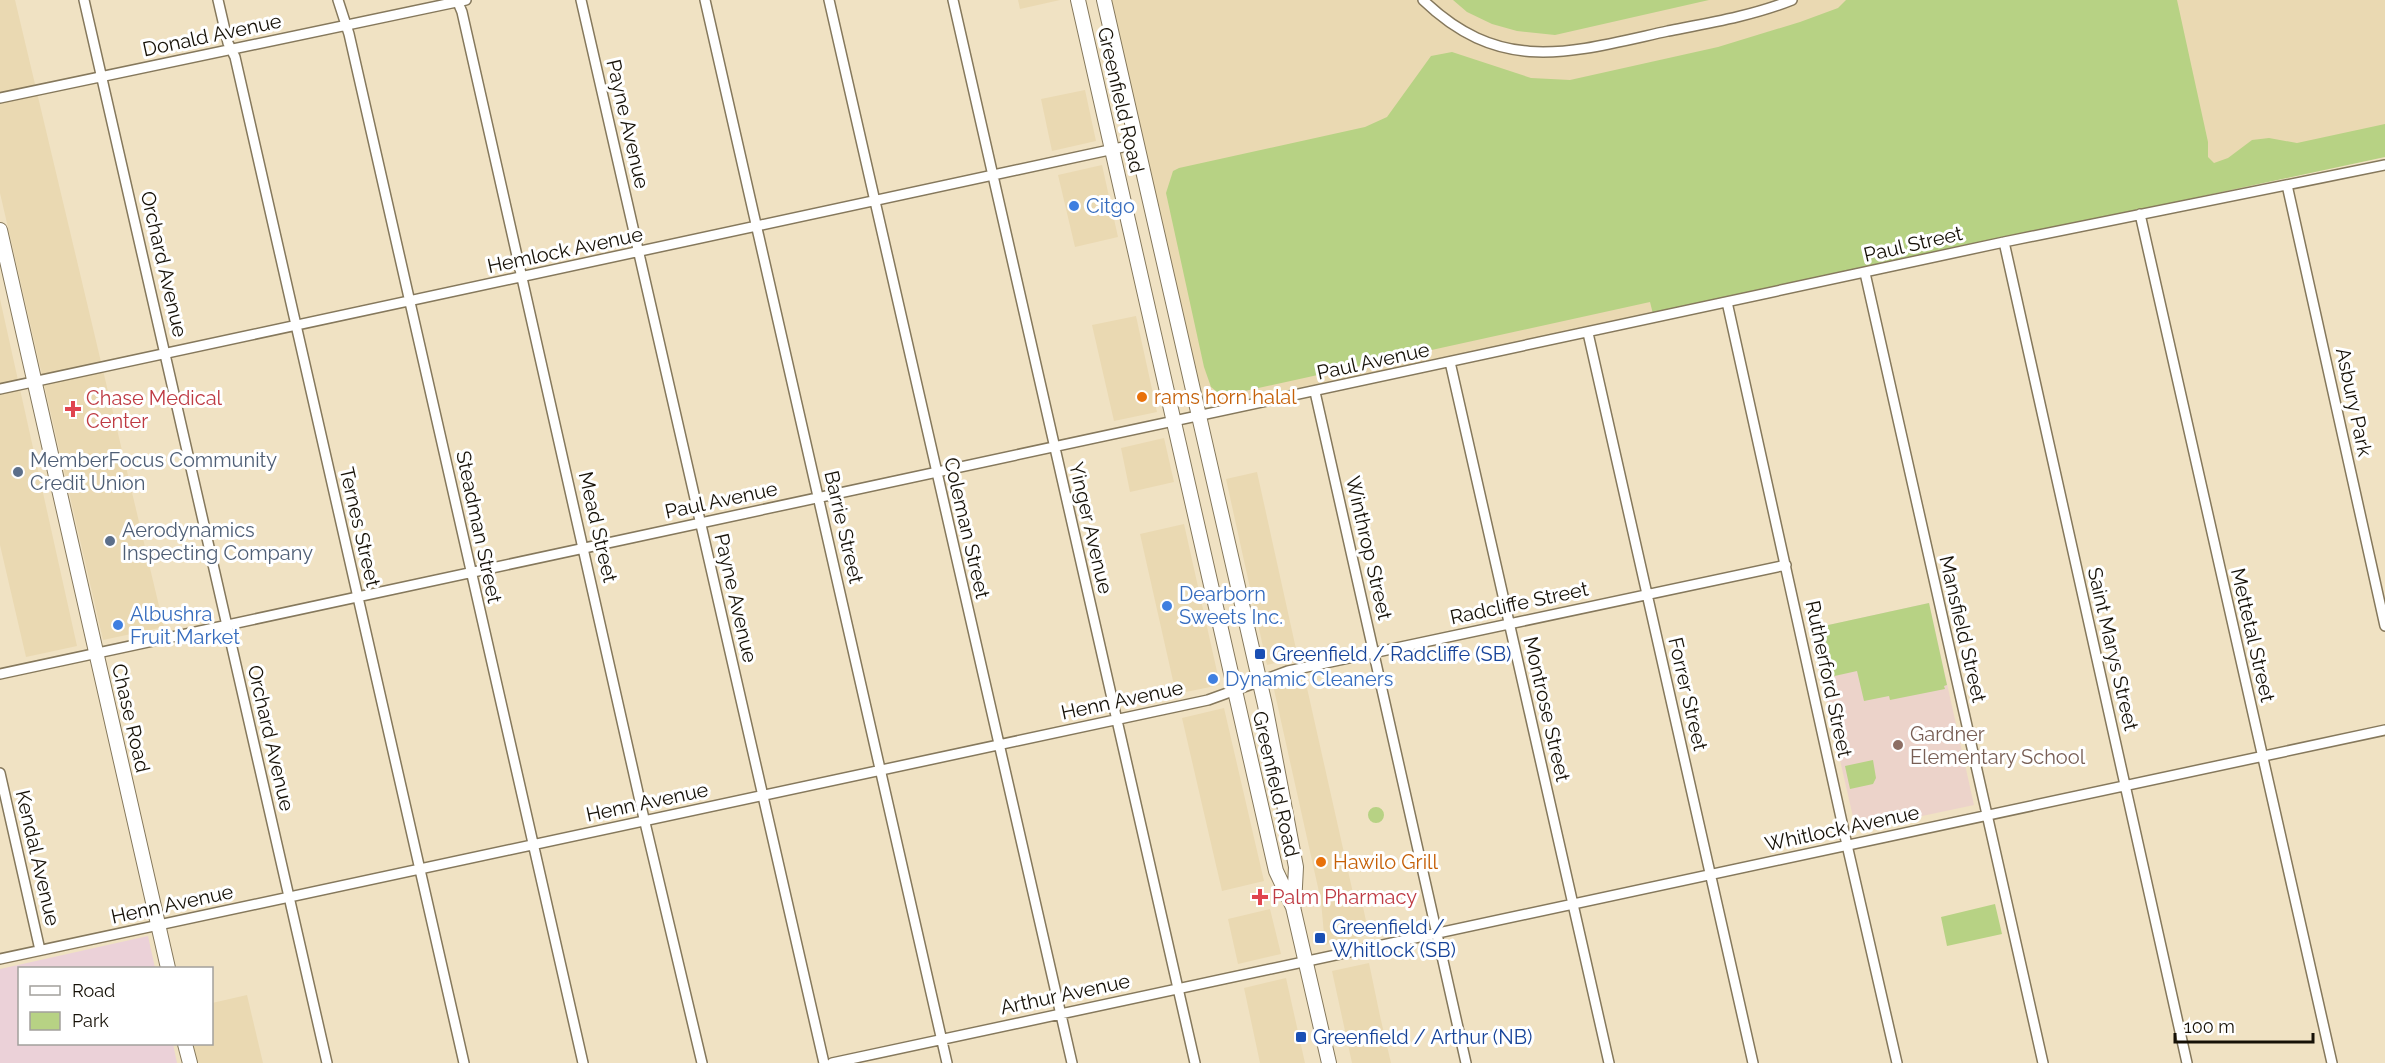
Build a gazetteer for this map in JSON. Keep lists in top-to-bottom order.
{
  "streets": {
    "main road": ["Greenfield Road", "Chase Road"],
    "street": [
      "Donald Avenue",
      "Payne Avenue",
      "Paul Street",
      "Hemlock Avenue",
      "Orchard Avenue",
      "Paul Avenue",
      "Asbury Park",
      "Ternes Street",
      "Steadman Street",
      "Mead Street",
      "Barrie Street",
      "Coleman Street",
      "Yinger Avenue",
      "Winthrop Street",
      "Radcliffe Street",
      "Mansfield Street",
      "Mettetal Street",
      "Saint Marys Street",
      "Rutherford Street",
      "Forrer Street",
      "Henn Avenue",
      "Montrose Street",
      "Whitlock Avenue",
      "Kendal Avenue",
      "Arthur Avenue"
    ]
  },
  "crossings": [
    ["Donald Avenue", "Orchard Avenue"],
    ["Donald Avenue", "Ternes Street"],
    ["Donald Avenue", "Steadman Street"],
    ["Donald Avenue", "Mead Street"],
    ["Greenfield Road", "Hemlock Avenue"],
    ["Greenfield Road", "Paul Avenue"],
    ["Greenfield Road", "Radcliffe Street"],
    ["Greenfield Road", "Henn Avenue"],
    ["Greenfield Road", "Whitlock Avenue"],
    ["Greenfield Road", "Arthur Avenue"],
    ["Payne Avenue", "Hemlock Avenue"],
    ["Payne Avenue", "Paul Avenue"],
    ["Payne Avenue", "Henn Avenue"],
    ["Paul Street", "Paul Avenue"],
    ["Paul Street", "Asbury Park"],
    ["Paul Street", "Mansfield Street"],
    ["Paul Street", "Mettetal Street"],
    ["Paul Street", "Saint Marys Street"],
    ["Paul Street", "Rutherford Street"],
    ["Paul Street", "Forrer Street"],
    ["Paul Street", "Montrose Street"],
    ["Hemlock Avenue", "Orchard Avenue"],
    ["Hemlock Avenue", "Ternes Street"],
    ["Hemlock Avenue", "Steadman Street"],
    ["Hemlock Avenue", "Mead Street"],
    ["Hemlock Avenue", "Barrie Street"],
    ["Hemlock Avenue", "Coleman Street"],
    ["Hemlock Avenue", "Yinger Avenue"],
    ["Hemlock Avenue", "Chase Road"],
    ["Orchard Avenue", "Paul Avenue"],
    ["Orchard Avenue", "Henn Avenue"],
    ["Paul Avenue", "Ternes Street"],
    ["Paul Avenue", "Steadman Street"],
    ["Paul Avenue", "Mead Street"],
    ["Paul Avenue", "Barrie Street"],
    ["Paul Avenue", "Coleman Street"],
    ["Paul Avenue", "Yinger Avenue"],
    ["Paul Avenue", "Winthrop Street"],
    ["Paul Avenue", "Montrose Street"],
    ["Paul Avenue", "Chase Road"],
    ["Ternes Street", "Henn Avenue"],
    ["Steadman Street", "Henn Avenue"],
    ["Mead Street", "Henn Avenue"],
    ["Barrie Street", "Henn Avenue"],
    ["Barrie Street", "Arthur Avenue"],
    ["Coleman Street", "Henn Avenue"],
    ["Coleman Street", "Arthur Avenue"],
    ["Yinger Avenue", "Henn Avenue"],
    ["Yinger Avenue", "Arthur Avenue"],
    ["Winthrop Street", "Radcliffe Street"],
    ["Winthrop Street", "Whitlock Avenue"],
    ["Radcliffe Street", "Rutherford Street"],
    ["Radcliffe Street", "Forrer Street"],
    ["Radcliffe Street", "Henn Avenue"],
    ["Radcliffe Street", "Montrose Street"],
    ["Mansfield Street", "Whitlock Avenue"],
    ["Mettetal Street", "Whitlock Avenue"],
    ["Saint Marys Street", "Whitlock Avenue"],
    ["Rutherford Street", "Whitlock Avenue"],
    ["Forrer Street", "Whitlock Avenue"],
    ["Henn Avenue", "Chase Road"],
    ["Henn Avenue", "Kendal Avenue"],
    ["Montrose Street", "Whitlock Avenue"],
    ["Whitlock Avenue", "Arthur Avenue"]
  ],
  "places": {
    "other": [
      "Citgo",
      "rams horn halal",
      "MemberFocus Community Credit Union",
      "Aerodynamics Inspecting Company",
      "Dearborn Sweets Inc.",
      "Albushra Fruit Market",
      "Dynamic Cleaners",
      "Gardner Elementary School",
      "Hawilo Grill"
    ],
    "health": ["Chase Medical Center", "Palm Pharmacy"],
    "transit": ["Greenfield / Radcliffe (SB)", "Greenfield / Whitlock (SB)", "Greenfield / Arthur (NB)"]
  },
  "legend": ["Road", "Park"],
  "scale_bar": "100 m"
}
